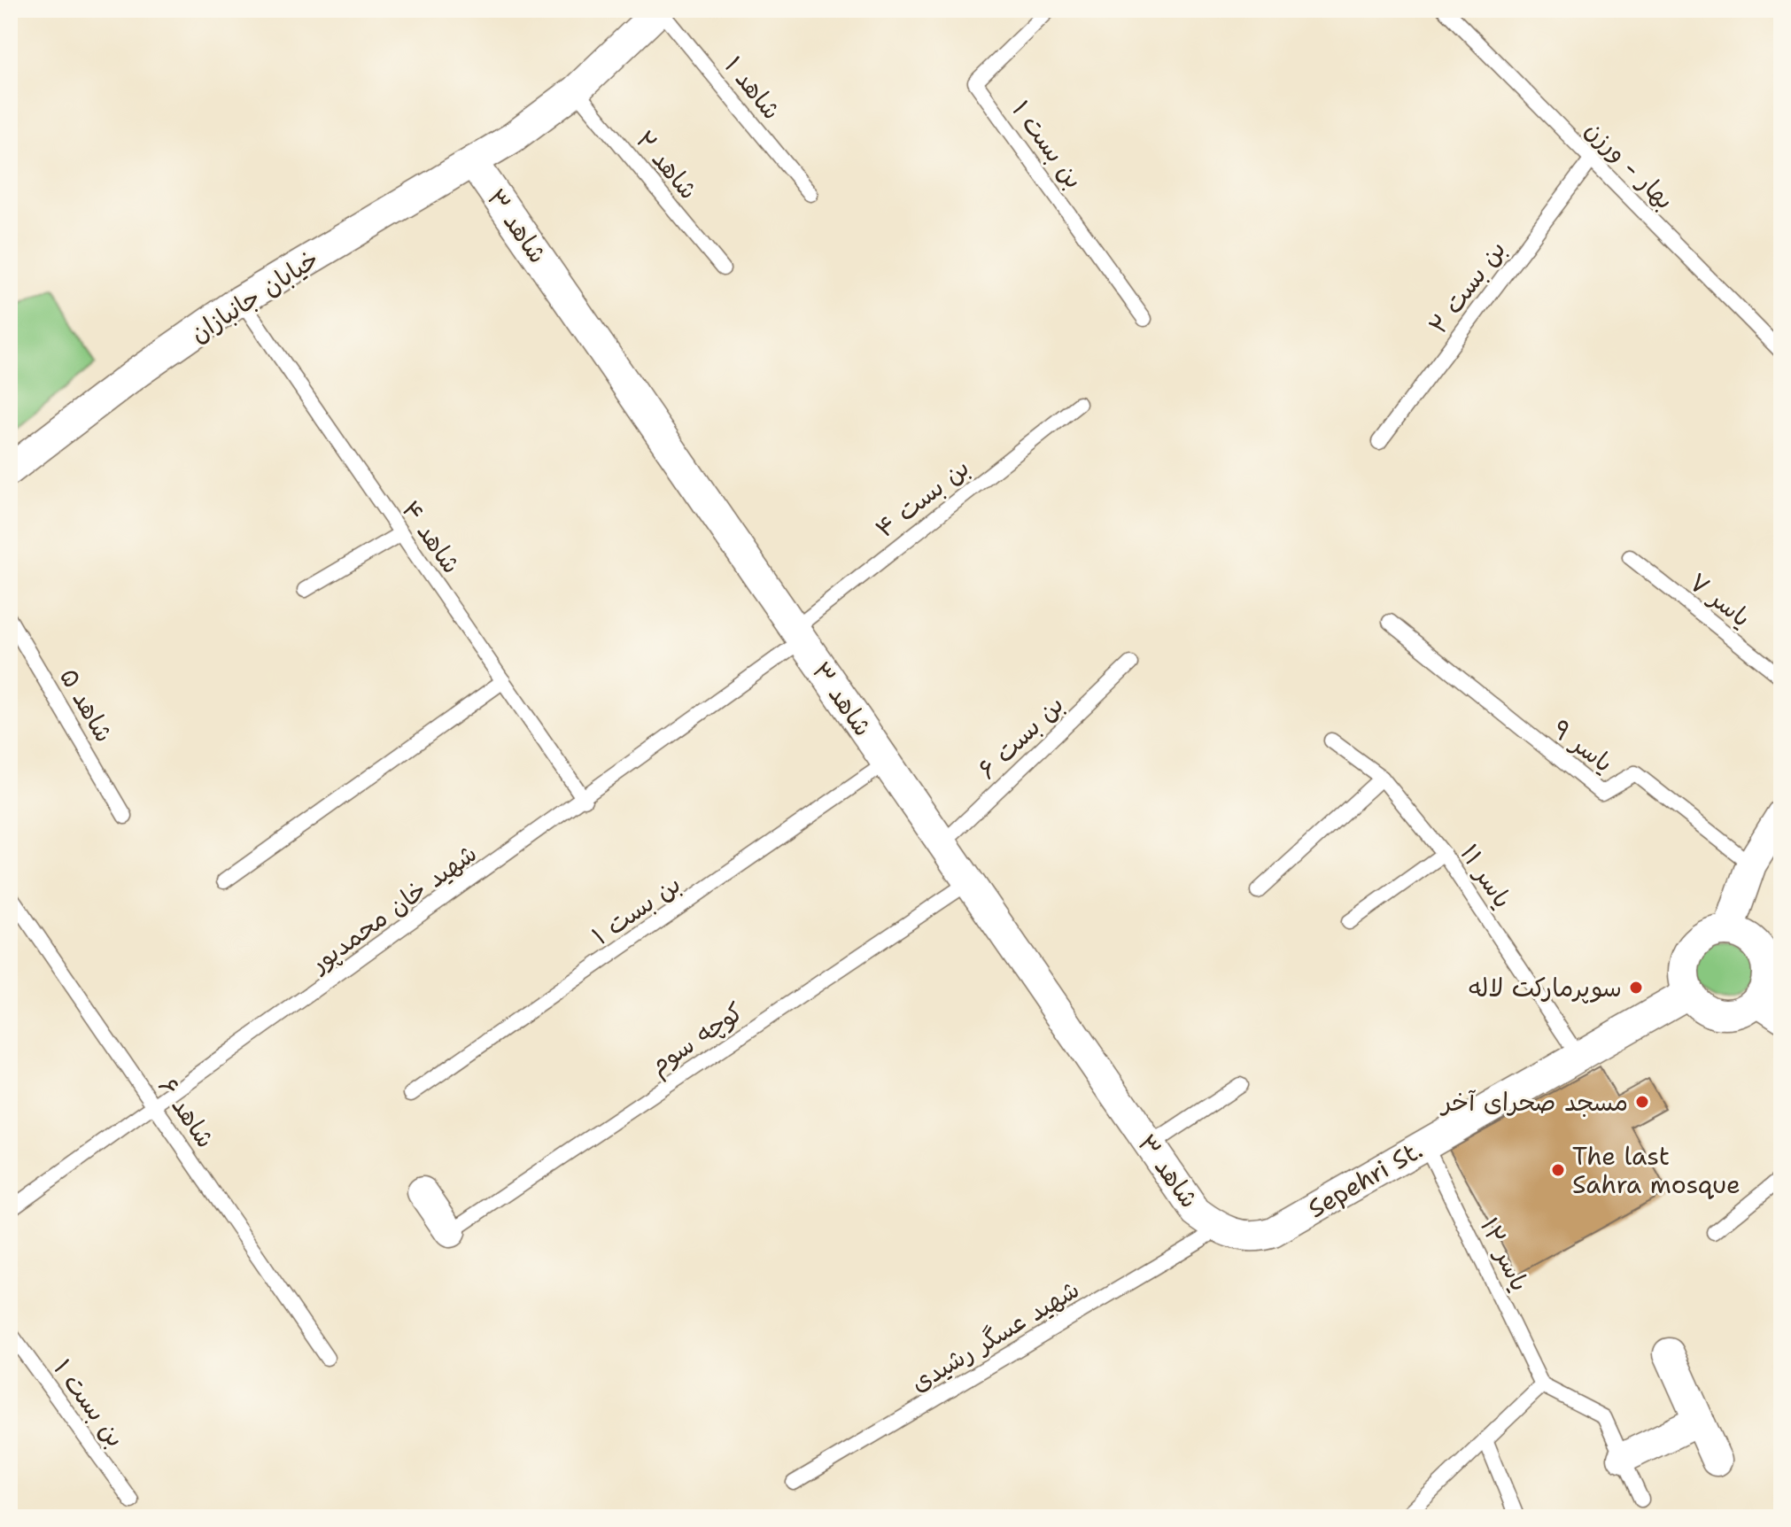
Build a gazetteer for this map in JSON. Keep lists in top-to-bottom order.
{
  "streets": {
    "street": ["شاهد ۳", "خیابان جانبازان", "Sepehri St."],
    "lane": [
      "شاهد ۱",
      "بن بست ۱",
      "شاهد ۲",
      "بهار - ورزن",
      "بن بست ۲",
      "بن بست ۴",
      "شاهد ۴",
      "یاسر ۷",
      "شاهد ۵",
      "بن بست ۶",
      "یاسر ۹",
      "یاسر ۱۱",
      "شهید خان محمدپور",
      "کوچه سوم",
      "شاهد ۶",
      "یاسر ۱۲",
      "شهید عسگر رشیدی"
    ]
  },
  "crossings": [
    ["شاهد ۱", "خیابان جانبازان"],
    ["بن بست ۱", "شاهد ۳"],
    ["شاهد ۲", "خیابان جانبازان"],
    ["بهار - ورزن", "بن بست ۲"],
    ["شاهد ۳", "خیابان جانبازان"],
    ["شاهد ۳", "بن بست ۴"],
    ["شاهد ۳", "بن بست ۶"],
    ["شاهد ۳", "شهید خان محمدپور"],
    ["شاهد ۳", "کوچه سوم"],
    ["شاهد ۳", "Sepehri St."],
    ["شاهد ۳", "شهید عسگر رشیدی"],
    ["خیابان جانبازان", "شاهد ۴"],
    ["بن بست ۴", "شهید خان محمدپور"],
    ["شاهد ۴", "شهید خان محمدپور"],
    ["یاسر ۱۱", "Sepehri St."],
    ["شهید خان محمدپور", "شاهد ۶"],
    ["Sepehri St.", "یاسر ۱۲"],
    ["Sepehri St.", "شهید عسگر رشیدی"]
  ],
  "places": ["سوپرمارکت لاله", "مسجد صحرای آخر", "The last Sahra mosque"]
}
